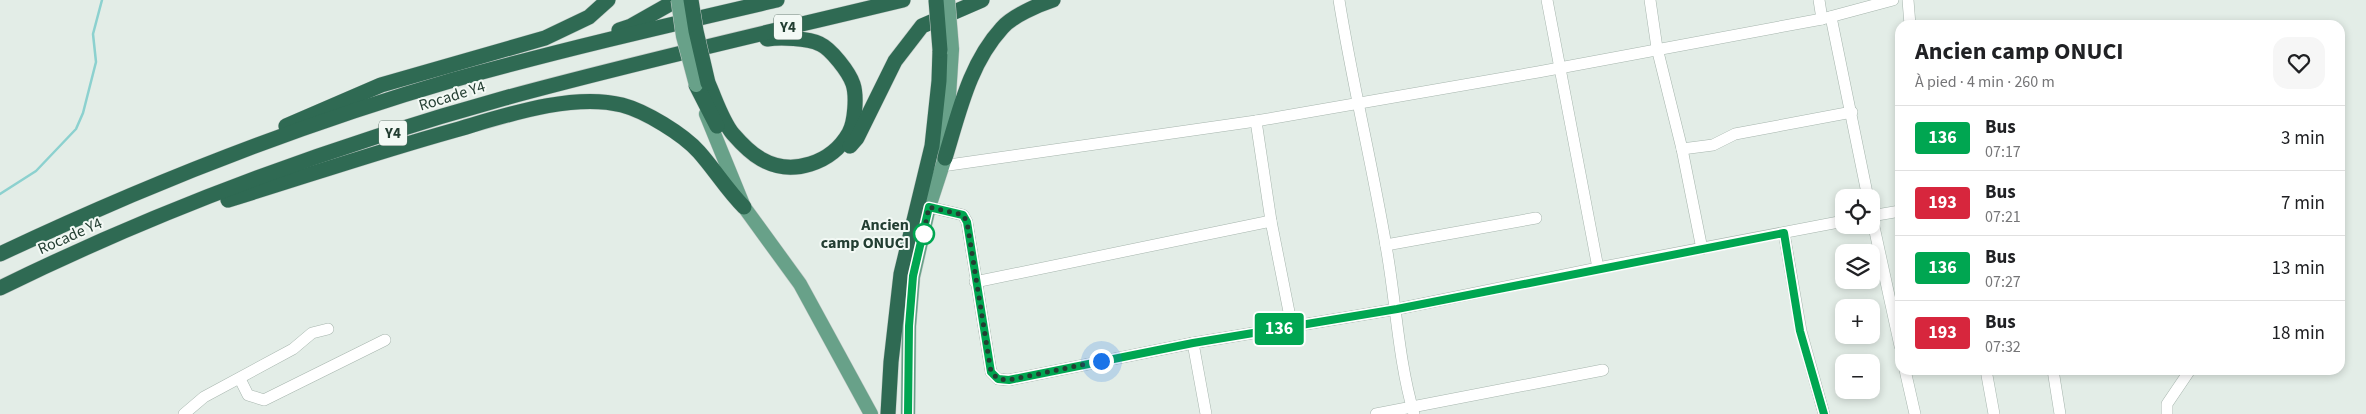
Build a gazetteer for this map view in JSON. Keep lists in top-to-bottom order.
{
  "streets": {
    "highway": ["Y4", "Rocade Y4"]
  },
  "places": ["Ancien camp ONUCI"],
  "lines": ["bus line 136"],
  "page": {
    "on_map": "136",
    "heading": ["Ancien camp ONUCI", "À pied · 4 min · 260 m"],
    "list": [
      {
        "mark": "136",
        "name": "Bus",
        "note": "07:17",
        "value": "3 min"
      },
      {
        "mark": "193",
        "name": "Bus",
        "note": "07:21",
        "value": "7 min"
      },
      {
        "mark": "136",
        "name": "Bus",
        "note": "07:27",
        "value": "13 min"
      },
      {
        "mark": "193",
        "name": "Bus",
        "note": "07:32",
        "value": "18 min"
      }
    ],
    "map_buttons": ["+", "−"]
  }
}
